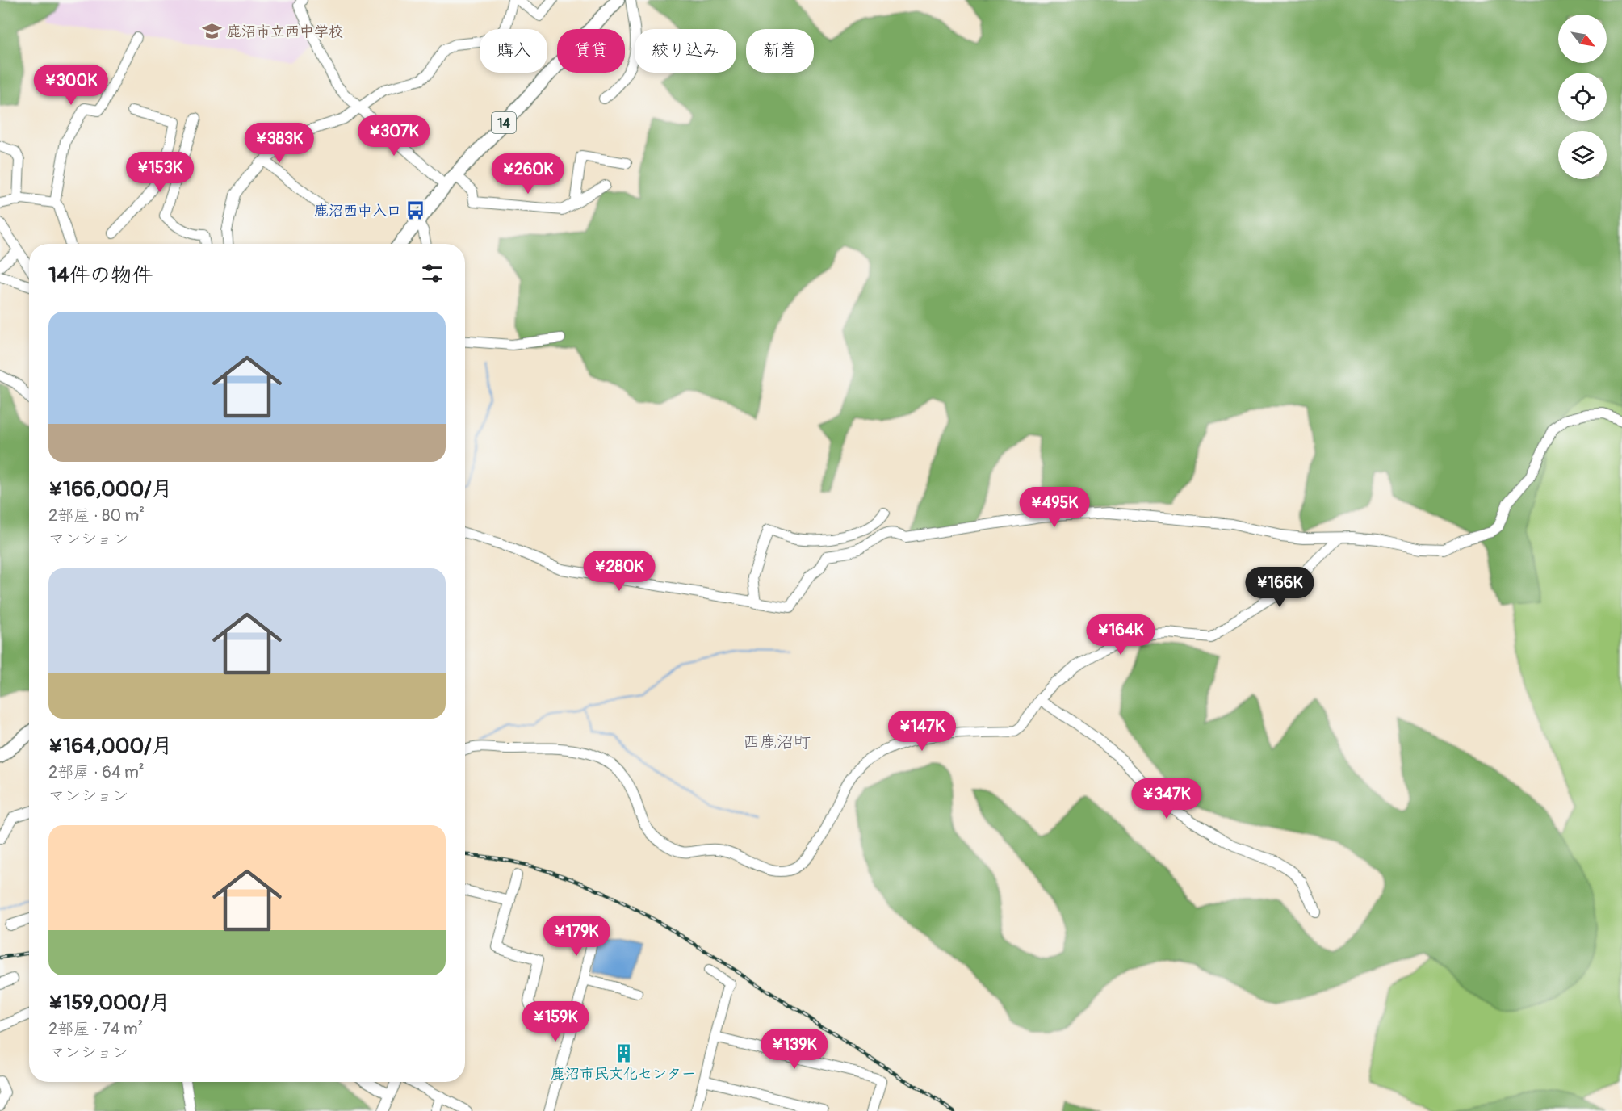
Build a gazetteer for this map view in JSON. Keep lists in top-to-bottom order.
{
  "streets": {
    "main road": ["14"]
  },
  "districts": ["西鹿沼町"],
  "places": {
    "school or university": ["鹿沼市立西中学校"],
    "bus stop": ["鹿沼西中入口"],
    "building": ["鹿沼市民文化センター"]
  },
  "north": "bottom right",
  "page": {
    "chip": [
      "購入",
      "賃貸",
      "絞り込み",
      "新着"
    ],
    "price": [
      "¥300K",
      "¥307K",
      "¥383K",
      "¥153K",
      "¥260K",
      "¥495K",
      "¥280K",
      "¥166K",
      "¥164K",
      "¥147K",
      "¥347K",
      "¥179K",
      "¥159K",
      "¥139K"
    ],
    "heading": "14件の物件",
    "list": [
      {
        "name": "¥166,000/月",
        "note": "2部屋 · 80 m² · マンション"
      },
      {
        "name": "¥164,000/月",
        "note": "2部屋 · 64 m² · マンション"
      },
      {
        "name": "¥159,000/月",
        "note": "2部屋 · 74 m² · マンション"
      }
    ]
  }
}
